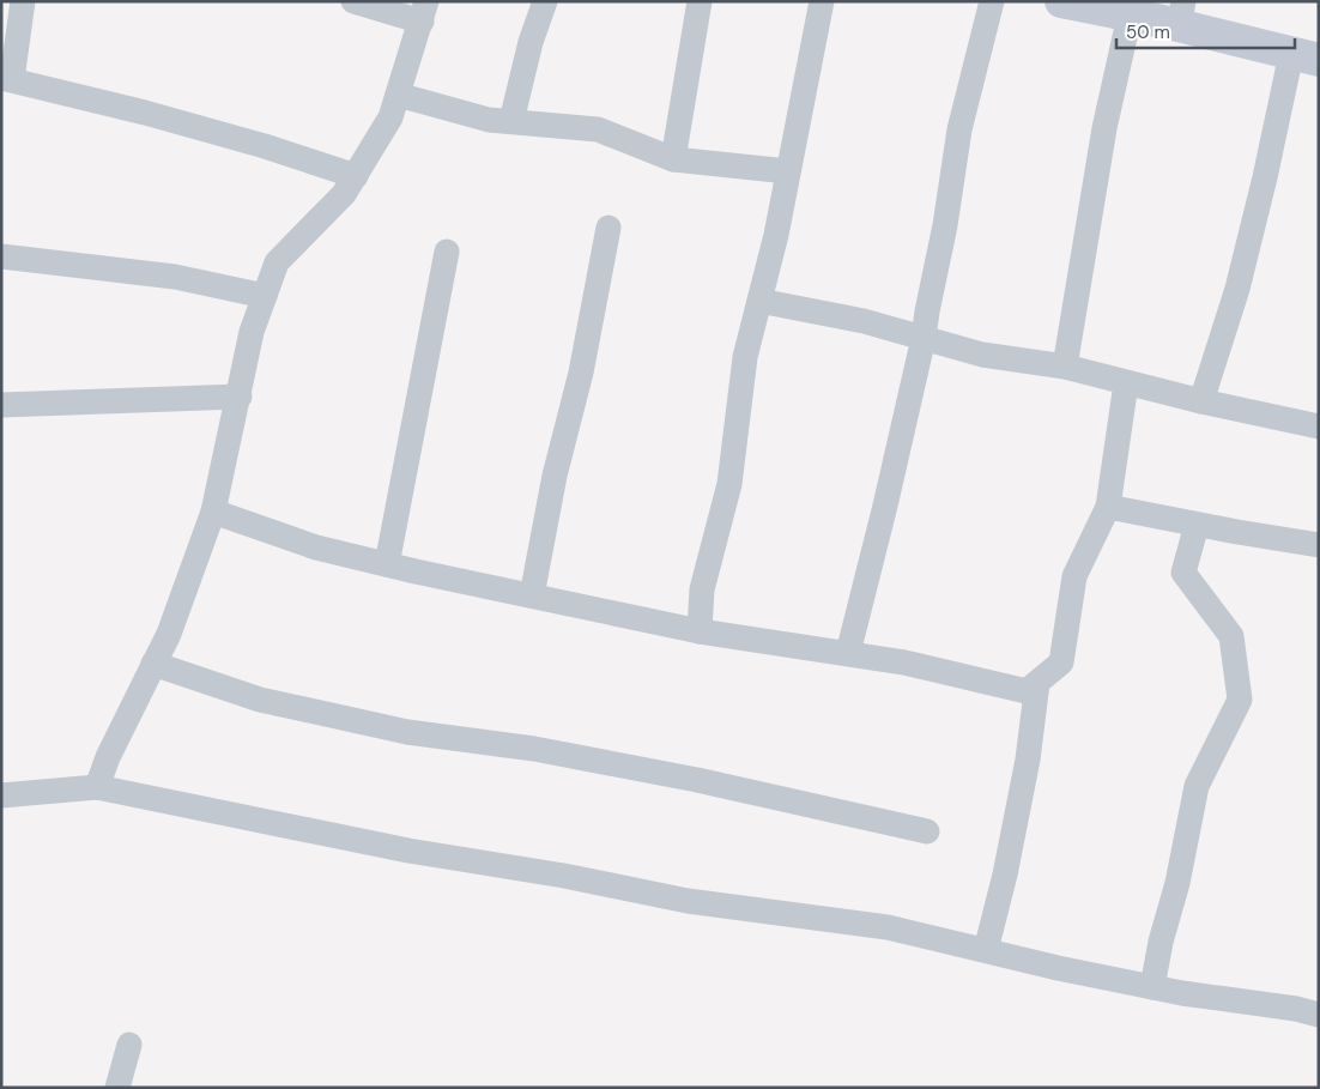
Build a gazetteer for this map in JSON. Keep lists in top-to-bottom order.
{
  "scale_bar": "50 m"
}
